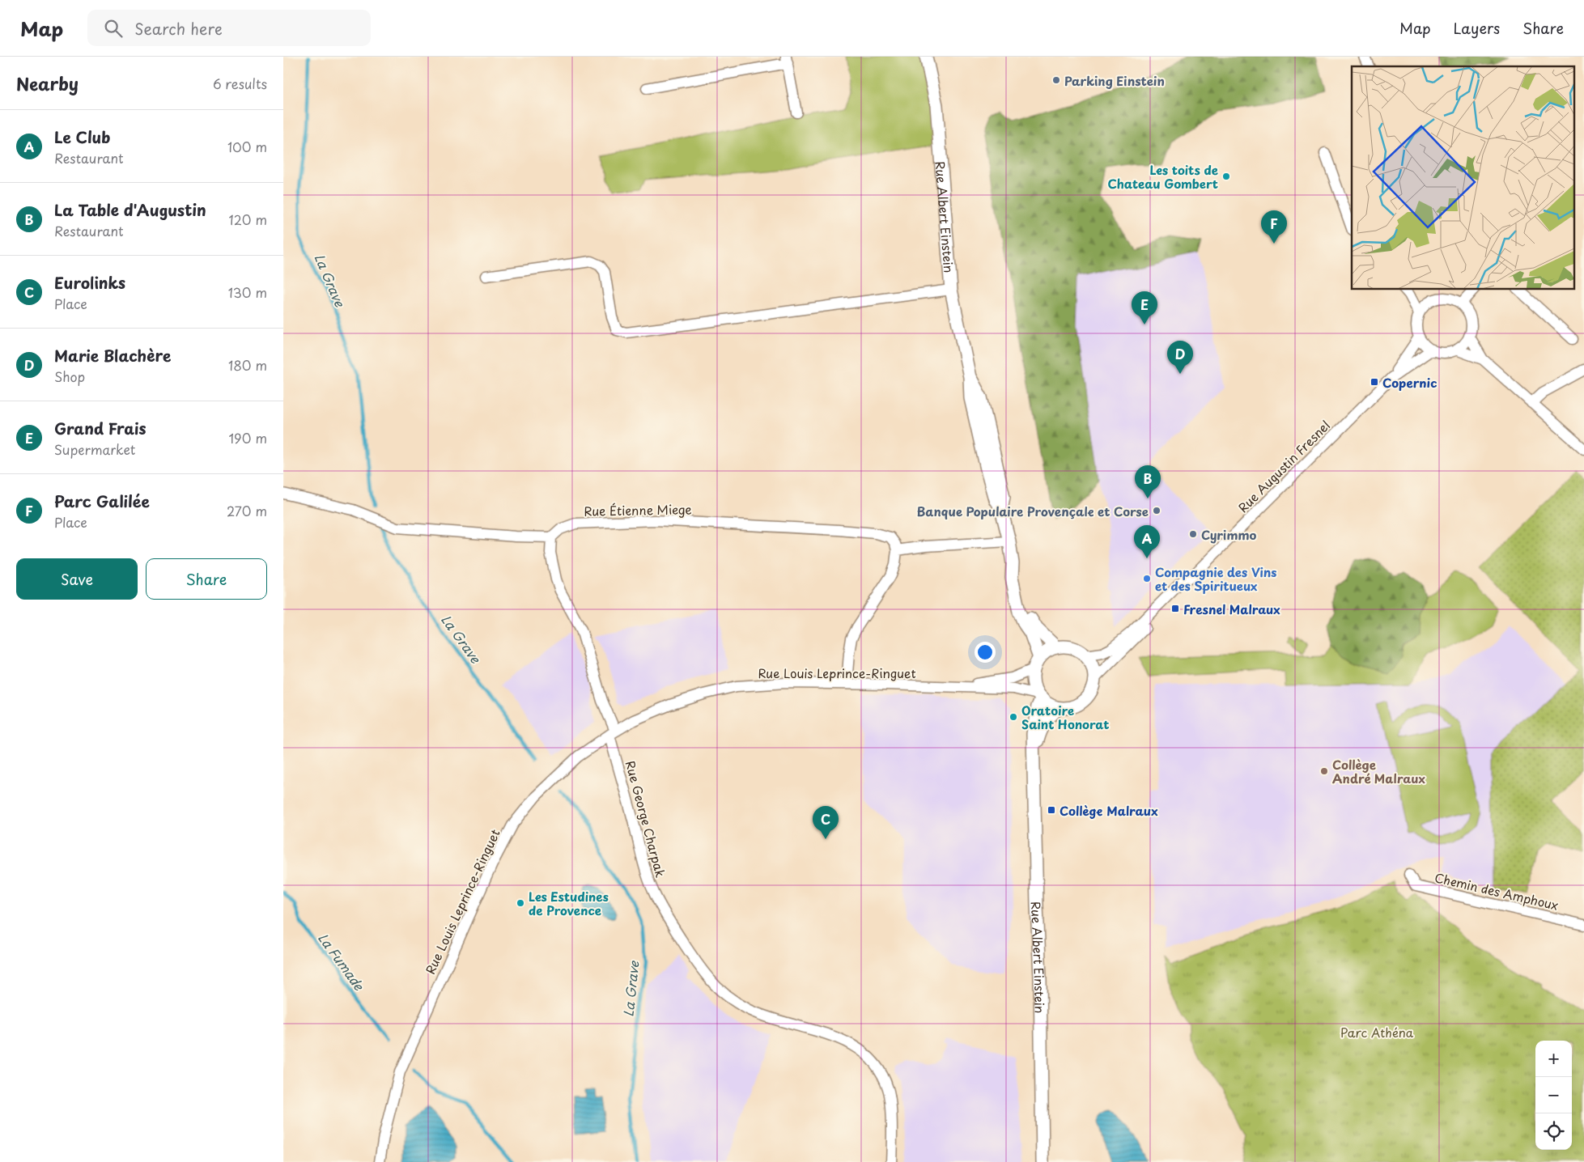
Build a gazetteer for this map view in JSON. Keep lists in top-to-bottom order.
{
  "streets": {
    "street": [
      "Rue Albert Einstein",
      "Rue Augustin Fresnel",
      "Rue Étienne Miege",
      "Rue Louis Leprince-Ringuet",
      "Rue George Charpak",
      "Chemin des Amphoux"
    ]
  },
  "crossings": [
    ["Rue Albert Einstein", "Rue Augustin Fresnel"],
    ["Rue Albert Einstein", "Rue Louis Leprince-Ringuet"],
    ["Rue Augustin Fresnel", "Rue Louis Leprince-Ringuet"],
    ["Rue Étienne Miege", "Rue George Charpak"],
    ["Rue Louis Leprince-Ringuet", "Rue George Charpak"]
  ],
  "water": ["La Grave", "La Fumade"],
  "parks": ["Parc Athéna"],
  "places": {
    "other": [
      "Parking Einstein",
      "Les toits de Chateau Gombert",
      "Banque Populaire Provençale et Corse",
      "Cyrimmo",
      "Compagnie des Vins et des Spiritueux",
      "Oratoire Saint Honorat",
      "Collège André Malraux",
      "Les Estudines de Provence"
    ],
    "transit": ["Copernic", "Fresnel Malraux", "Collège Malraux"]
  },
  "page": {
    "header": "Map",
    "search": "Search here",
    "nav": ["Map", "Layers", "Share"],
    "heading": ["Nearby", "6 results"],
    "list": [
      {
        "mark": "A",
        "name": "Le Club",
        "note": "Restaurant",
        "value": "100 m"
      },
      {
        "mark": "B",
        "name": "La Table d'Augustin",
        "note": "Restaurant",
        "value": "120 m"
      },
      {
        "mark": "C",
        "name": "Eurolinks",
        "note": "Place",
        "value": "130 m"
      },
      {
        "mark": "D",
        "name": "Marie Blachère",
        "note": "Shop",
        "value": "180 m"
      },
      {
        "mark": "E",
        "name": "Grand Frais",
        "note": "Supermarket",
        "value": "190 m"
      },
      {
        "mark": "F",
        "name": "Parc Galilée",
        "note": "Place",
        "value": "270 m"
      }
    ],
    "pins": [
      "F",
      "E",
      "D",
      "B",
      "A",
      "C"
    ],
    "buttons": ["Save", "Share"],
    "map_buttons": ["+", "−"]
  }
}
